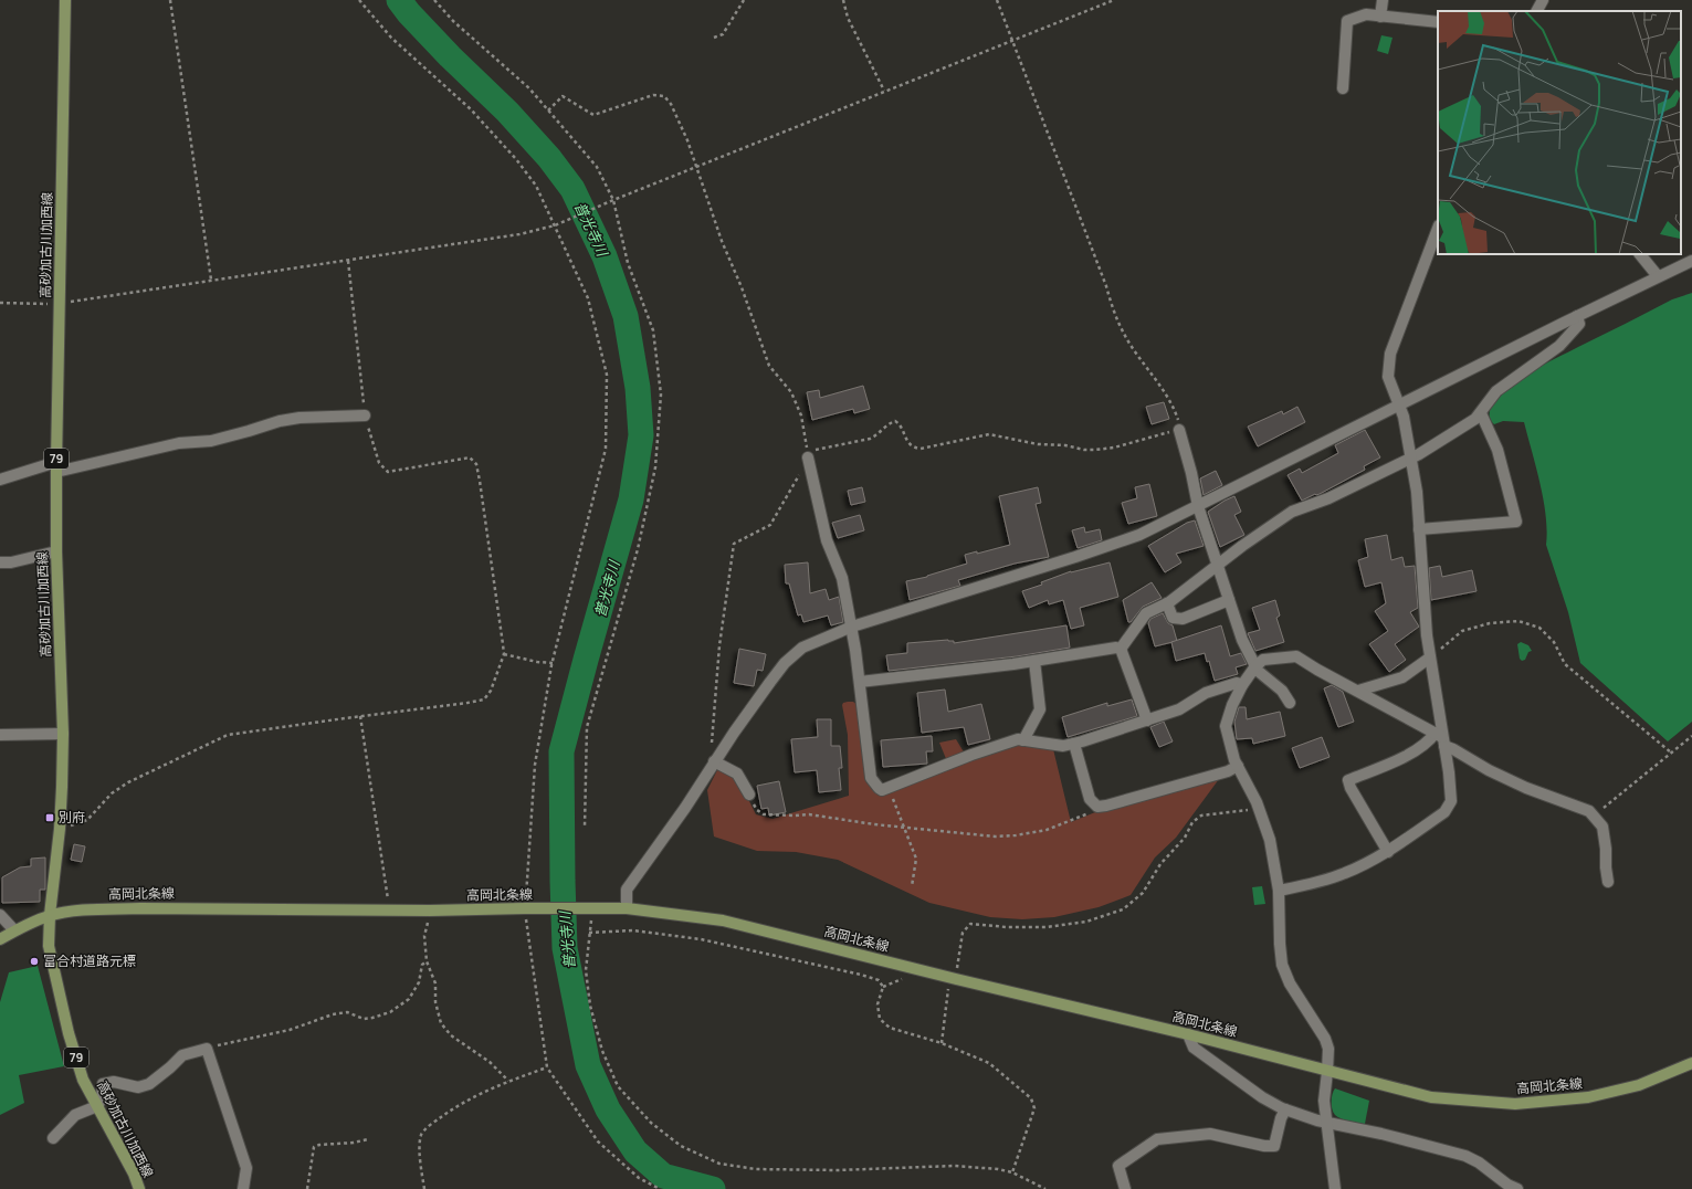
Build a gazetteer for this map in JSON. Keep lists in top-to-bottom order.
{
  "streets": {
    "main road": ["高砂加古川加西線", "79", "高岡北条線"]
  },
  "crossings": [
    ["高砂加古川加西線", "高岡北条線"]
  ],
  "water": ["普光寺川"],
  "places": {
    "transit": ["別府"],
    "other": ["富合村道路元標"]
  }
}
